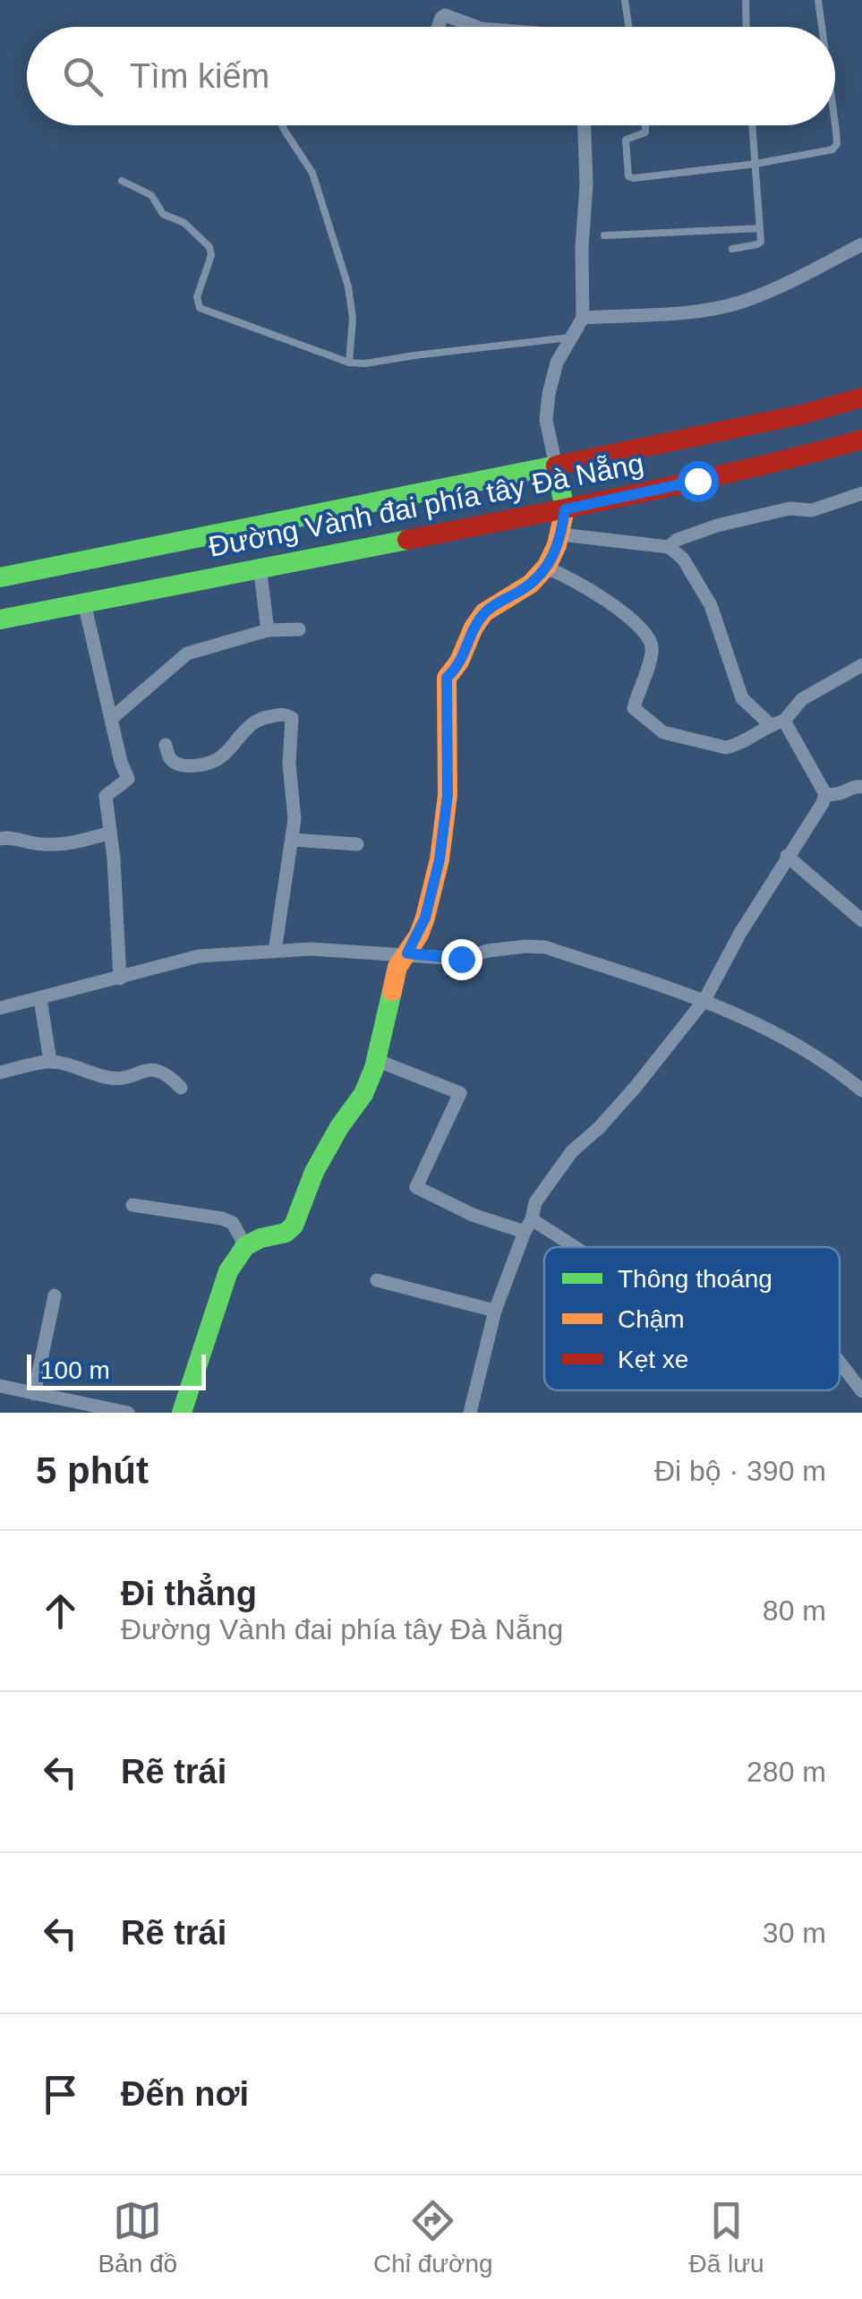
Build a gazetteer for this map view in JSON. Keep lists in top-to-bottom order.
{
  "streets": {
    "main road": ["Đường Vành đai phía tây Đà Nẵng"]
  },
  "legend": ["Thông thoáng", "Chậm", "Kẹt xe"],
  "scale_bar": "100 m",
  "page": {
    "search": "Tìm kiếm",
    "scale": "100 m",
    "heading": ["5 phút", "Đi bộ · 390 m"],
    "list": [
      ["Đi thẳng", "Đường Vành đai phía tây Đà Nẵng", "80 m"],
      ["Rẽ trái", "280 m"],
      ["Rẽ trái", "30 m"],
      "Đến nơi"
    ],
    "nav": ["Bản đồ", "Chỉ đường", "Đã lưu"]
  }
}
